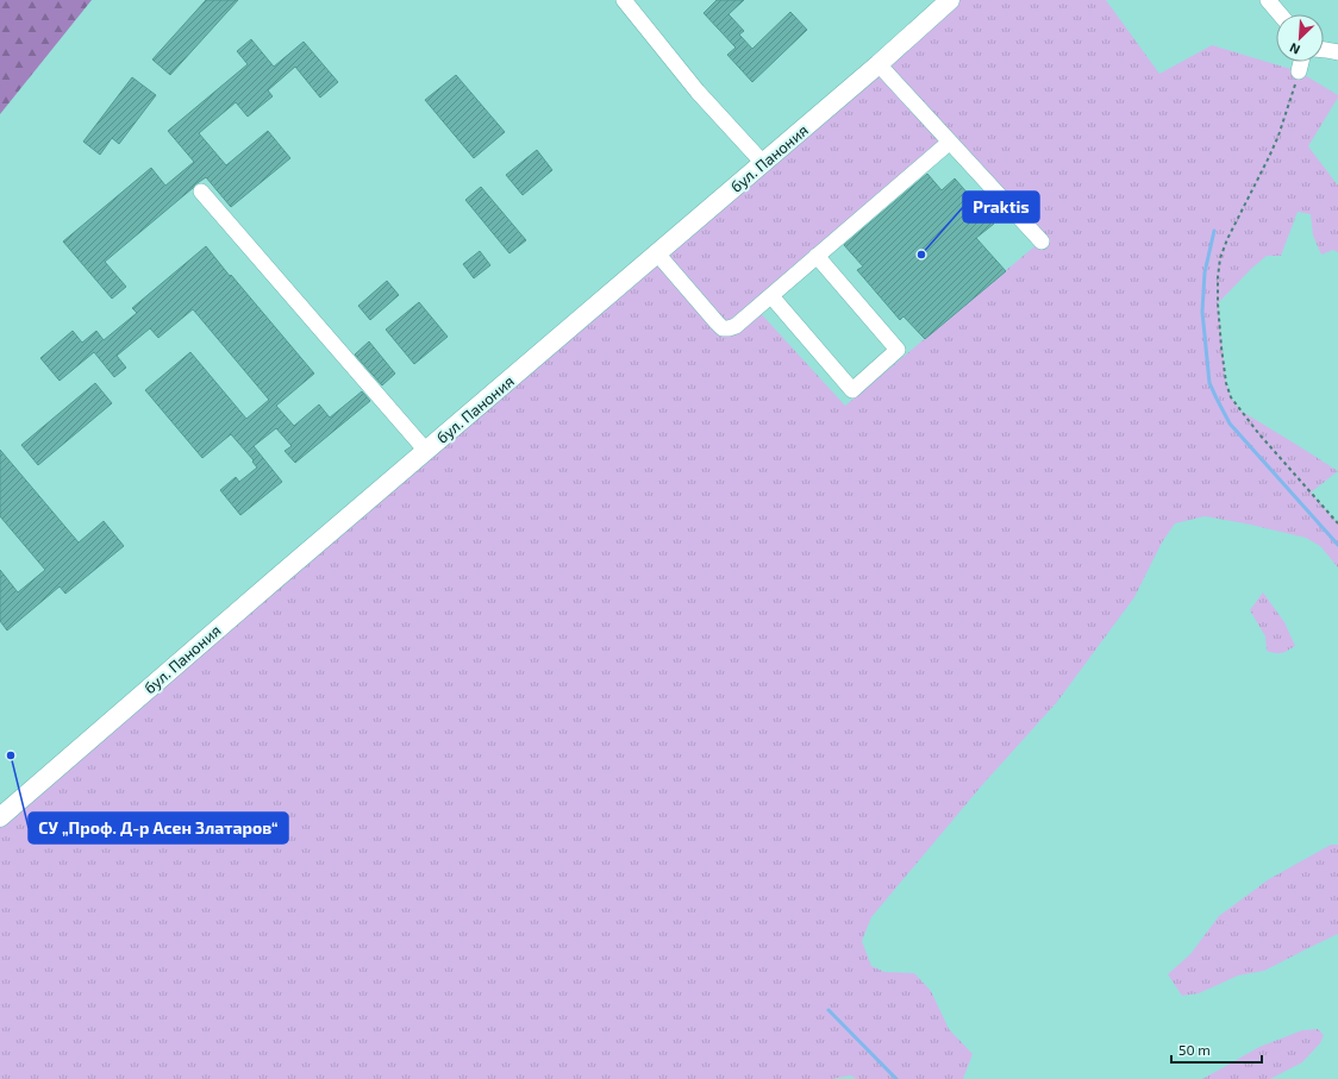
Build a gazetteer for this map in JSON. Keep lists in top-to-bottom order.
{
  "streets": {
    "main road": ["бул. Панония"]
  },
  "places": ["Praktis", "СУ „Проф. Д-р Асен Златаров“"],
  "scale_bar": "50 m",
  "north": "bottom left"
}
